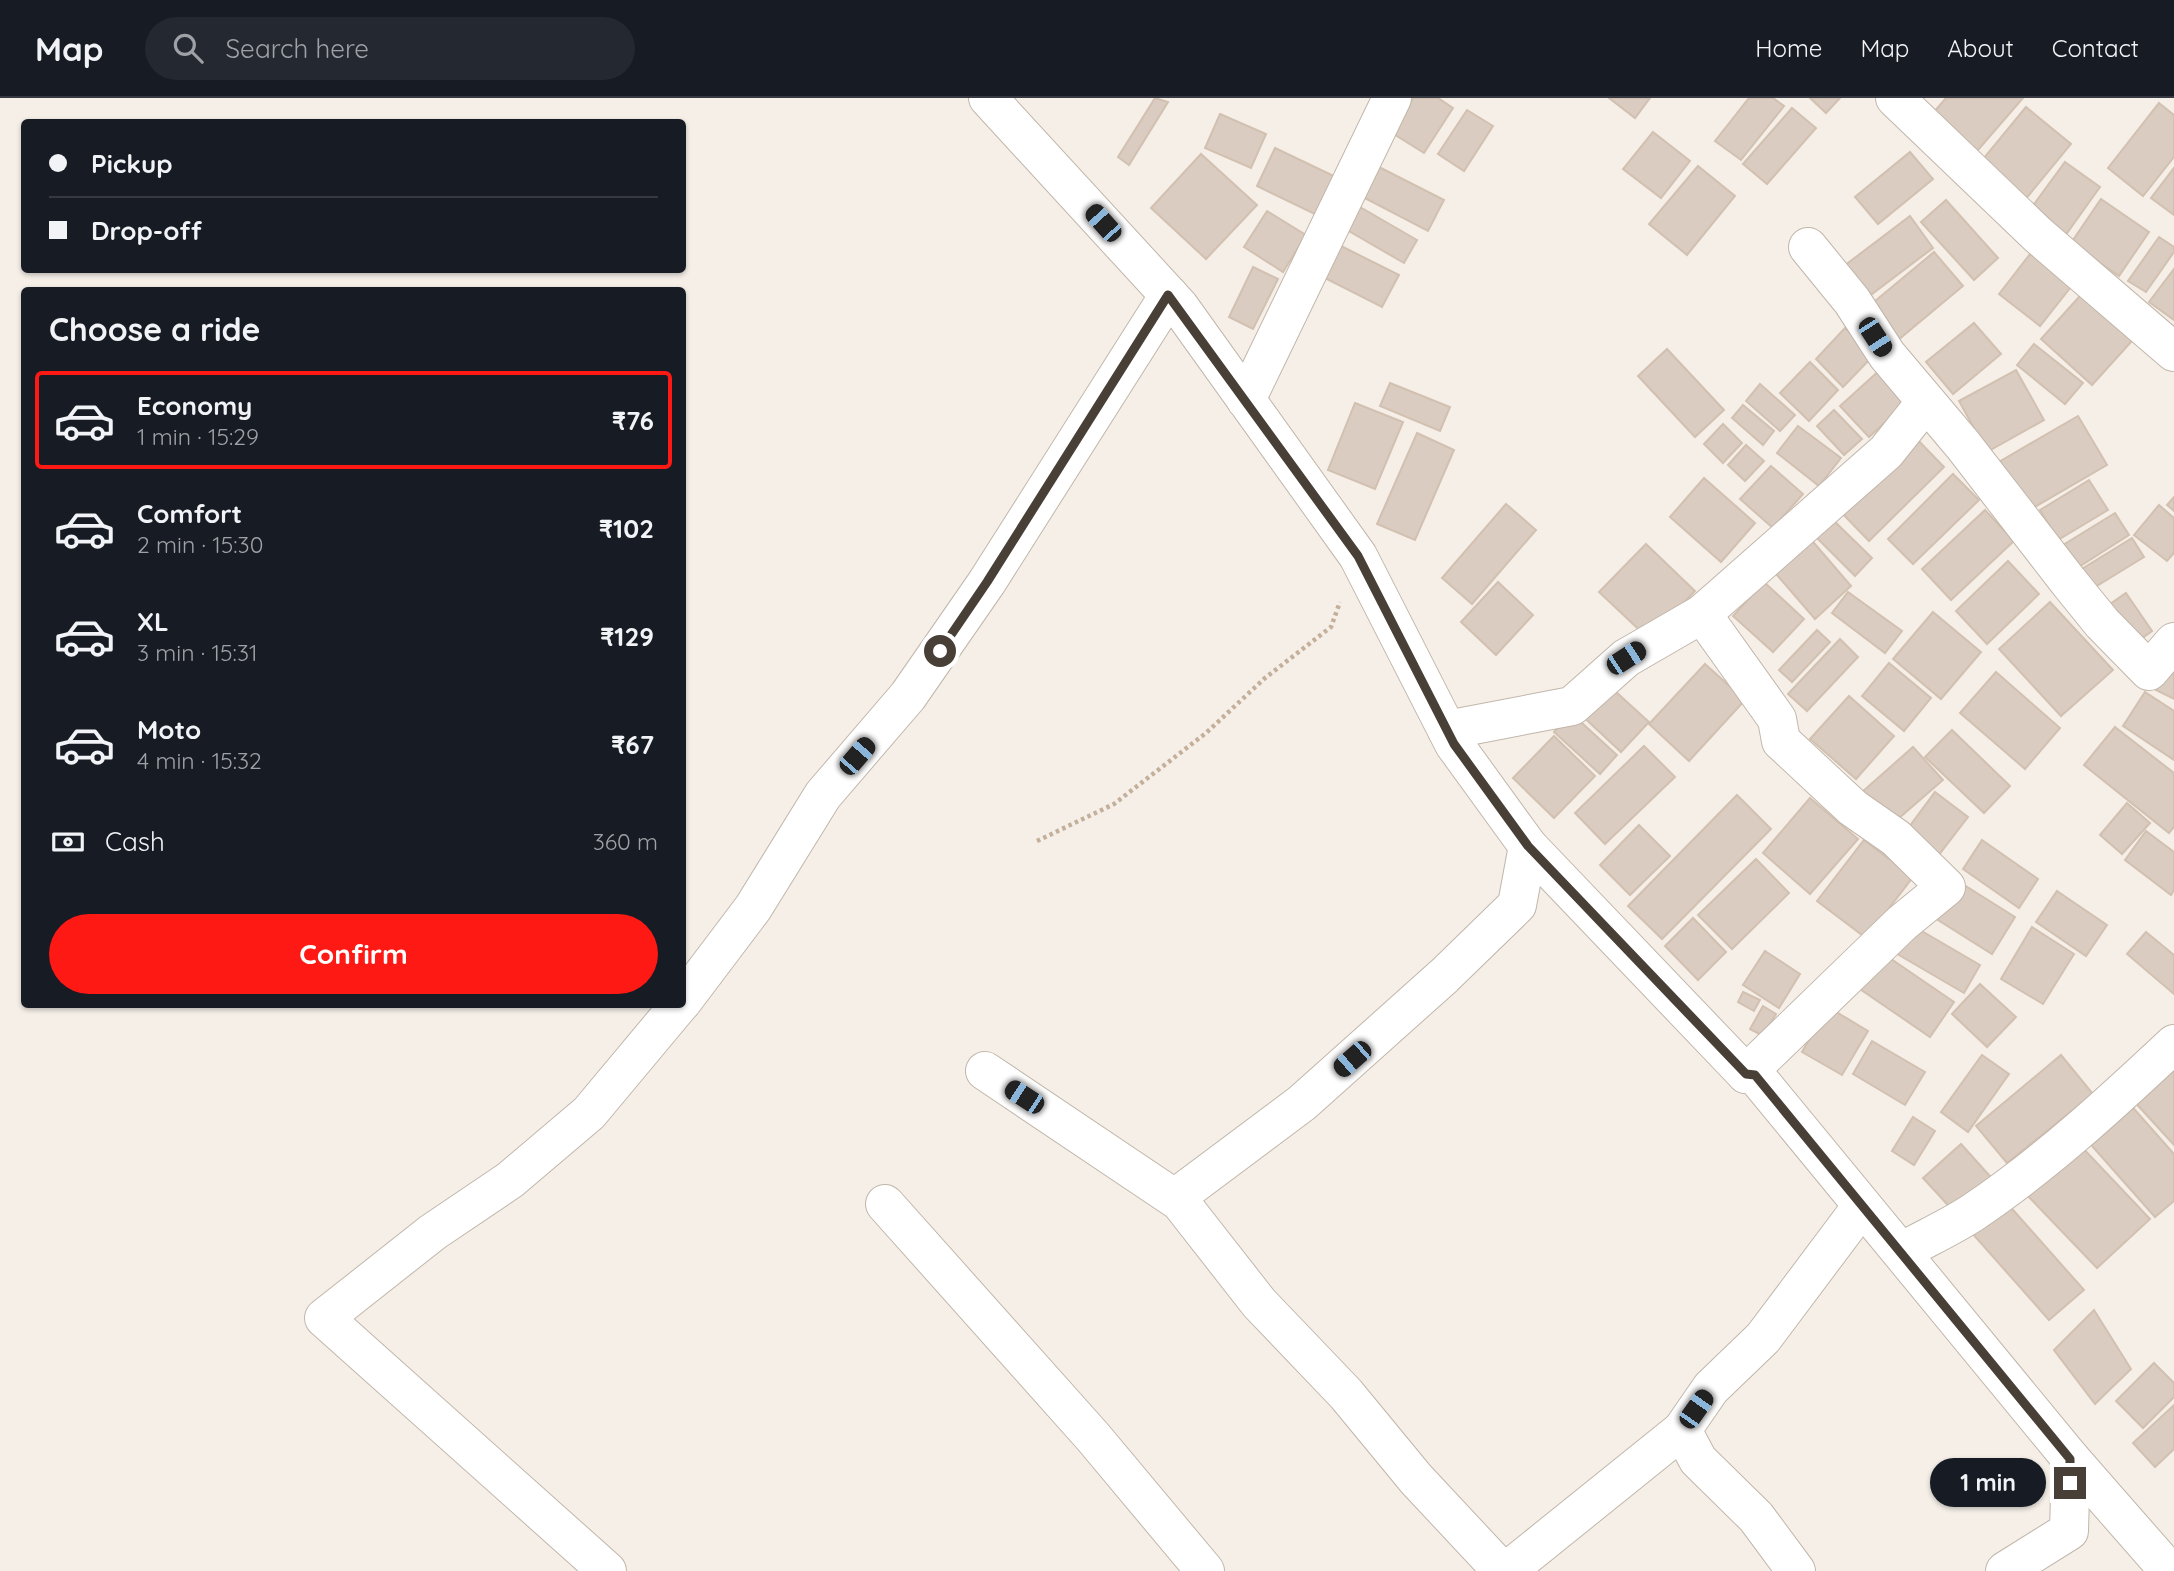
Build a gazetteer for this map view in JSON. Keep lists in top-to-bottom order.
{
  "page": {
    "header": "Map",
    "search": "Search here",
    "nav": [
      "Home",
      "Map",
      "About",
      "Contact"
    ],
    "banner": ["Pickup", "Drop-off"],
    "heading": "Choose a ride",
    "list": [
      {
        "name": "Economy",
        "note": "1 min · 15:29",
        "value": "₹76"
      },
      {
        "name": "Comfort",
        "note": "2 min · 15:30",
        "value": "₹102"
      },
      {
        "name": "XL",
        "note": "3 min · 15:31",
        "value": "₹129"
      },
      {
        "name": "Moto",
        "note": "4 min · 15:32",
        "value": "₹67"
      }
    ],
    "pay": ["Cash", "360 m"],
    "buttons": "Confirm",
    "bubble": "1 min"
  }
}
